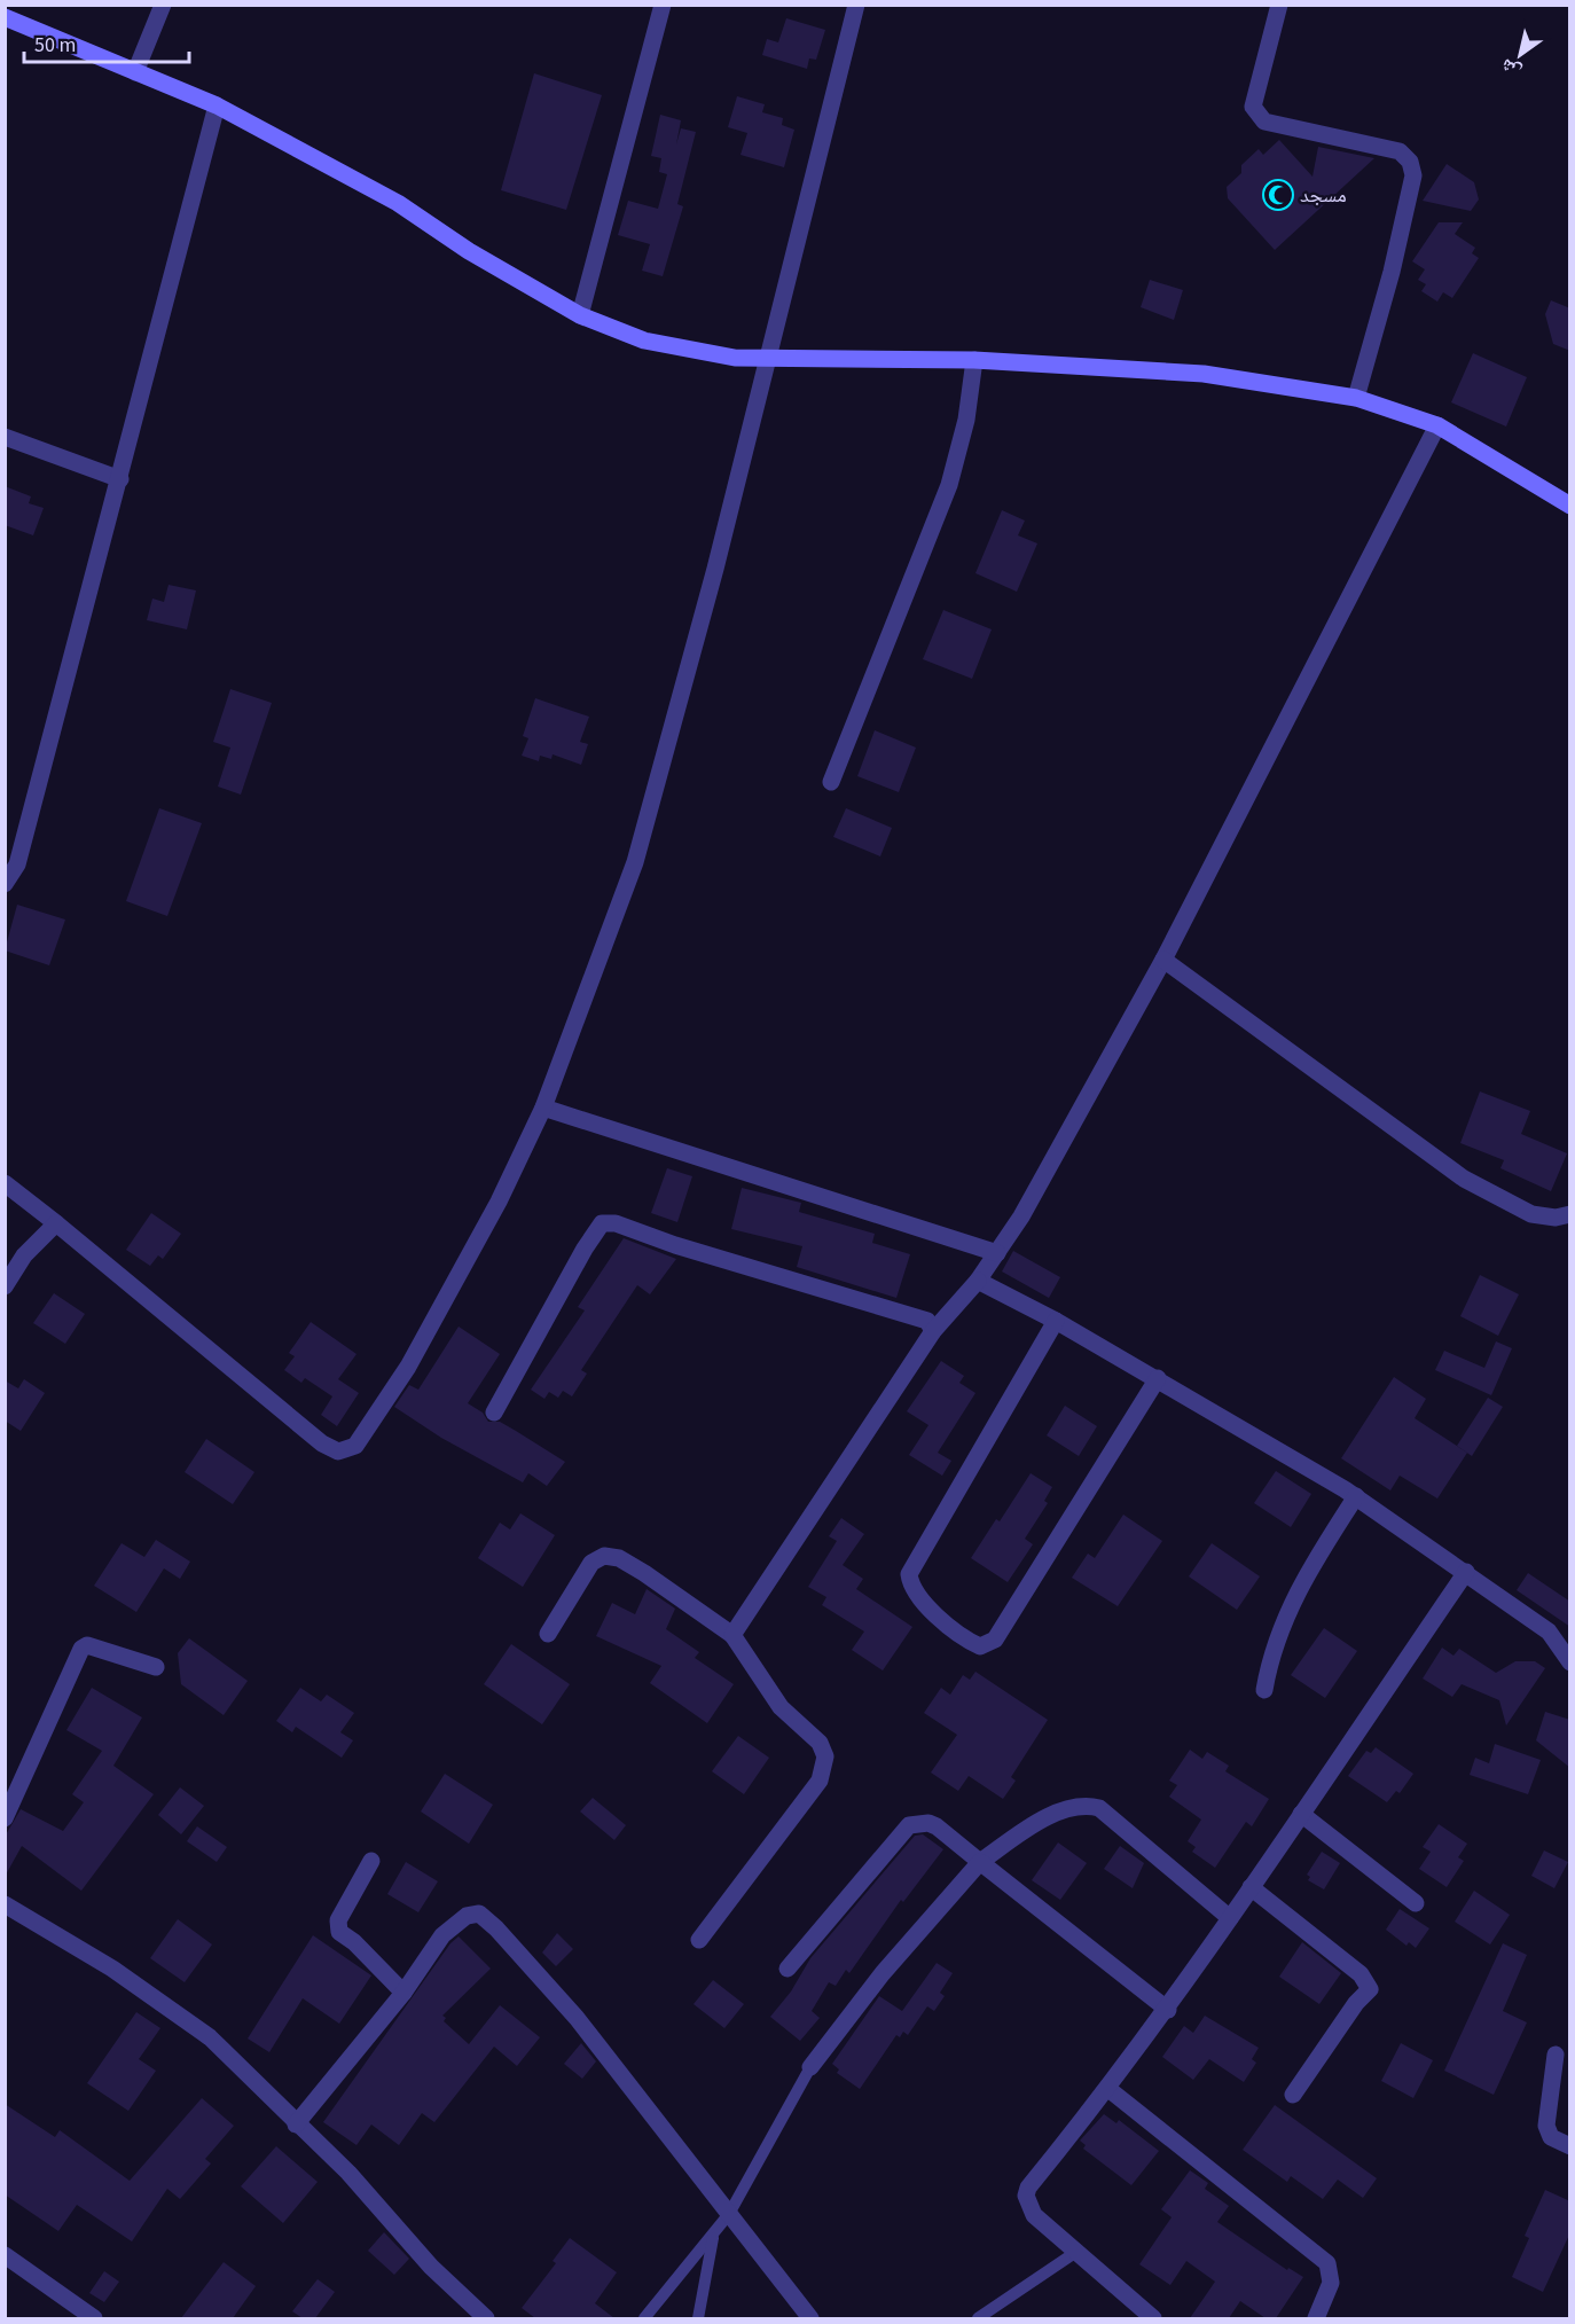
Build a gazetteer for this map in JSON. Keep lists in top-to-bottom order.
{
  "places": {
    "mosque": ["مسجد"]
  },
  "scale_bar": "50 m",
  "north": "bottom left"
}
